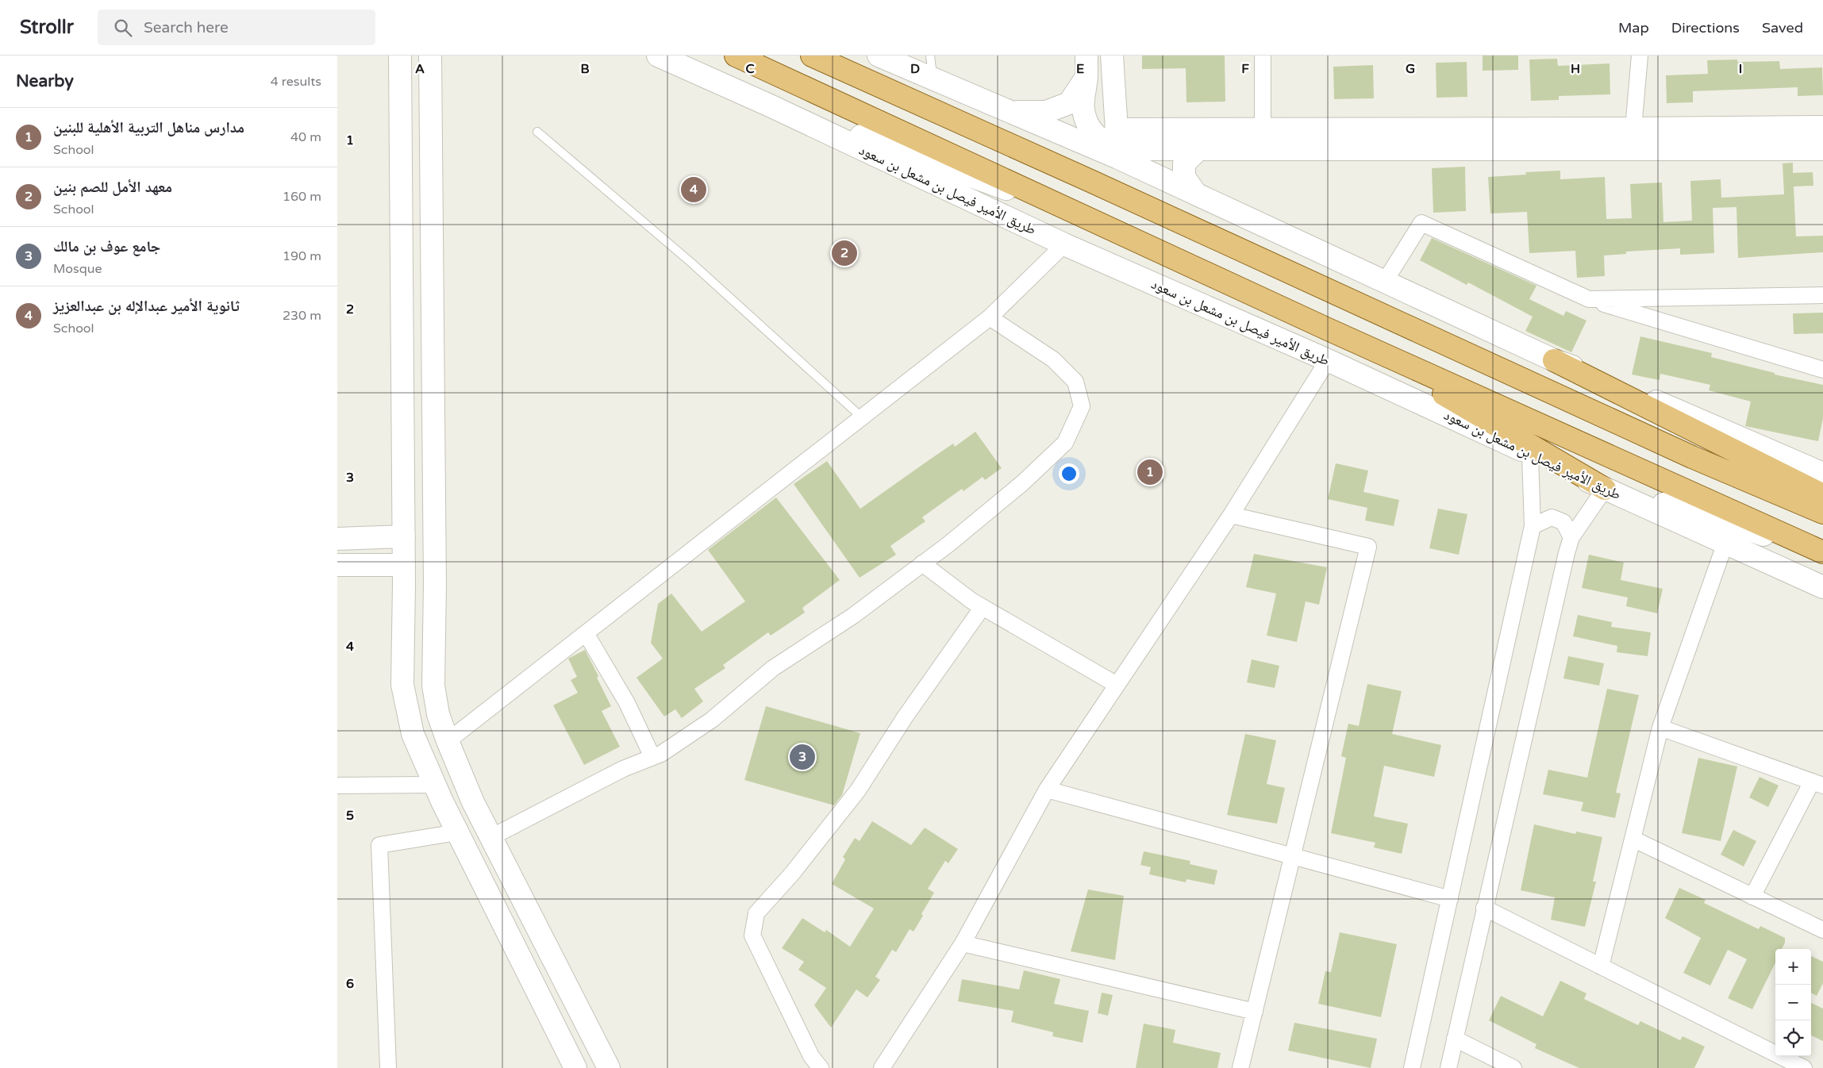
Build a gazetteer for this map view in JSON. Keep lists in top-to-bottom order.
{
  "streets": {
    "main road": ["طريق الأمير فيصل بن مشعل بن سعود"]
  },
  "page": {
    "header": "Strollr",
    "search": "Search here",
    "nav": ["Map", "Directions", "Saved"],
    "heading": ["Nearby", "4 results"],
    "list": [
      {
        "mark": "1",
        "name": "مدارس مناهل التربية الأهلية للبنين",
        "note": "School",
        "value": "40 m"
      },
      {
        "mark": "2",
        "name": "معهد الأمل للصم بنين",
        "note": "School",
        "value": "160 m"
      },
      {
        "mark": "3",
        "name": "جامع عوف بن مالك",
        "note": "Mosque",
        "value": "190 m"
      },
      {
        "mark": "4",
        "name": "ثانوية الأمير عبدالإله بن عبدالعزيز",
        "note": "School",
        "value": "230 m"
      }
    ],
    "pins": [
      "4",
      "2",
      "1",
      "3"
    ],
    "map_buttons": ["+", "−"]
  },
  "grid": {
    "columns": [
      "A",
      "B",
      "C",
      "D",
      "E",
      "F",
      "G",
      "H",
      "I"
    ],
    "rows": [
      "1",
      "2",
      "3",
      "4",
      "5",
      "6"
    ]
  }
}
